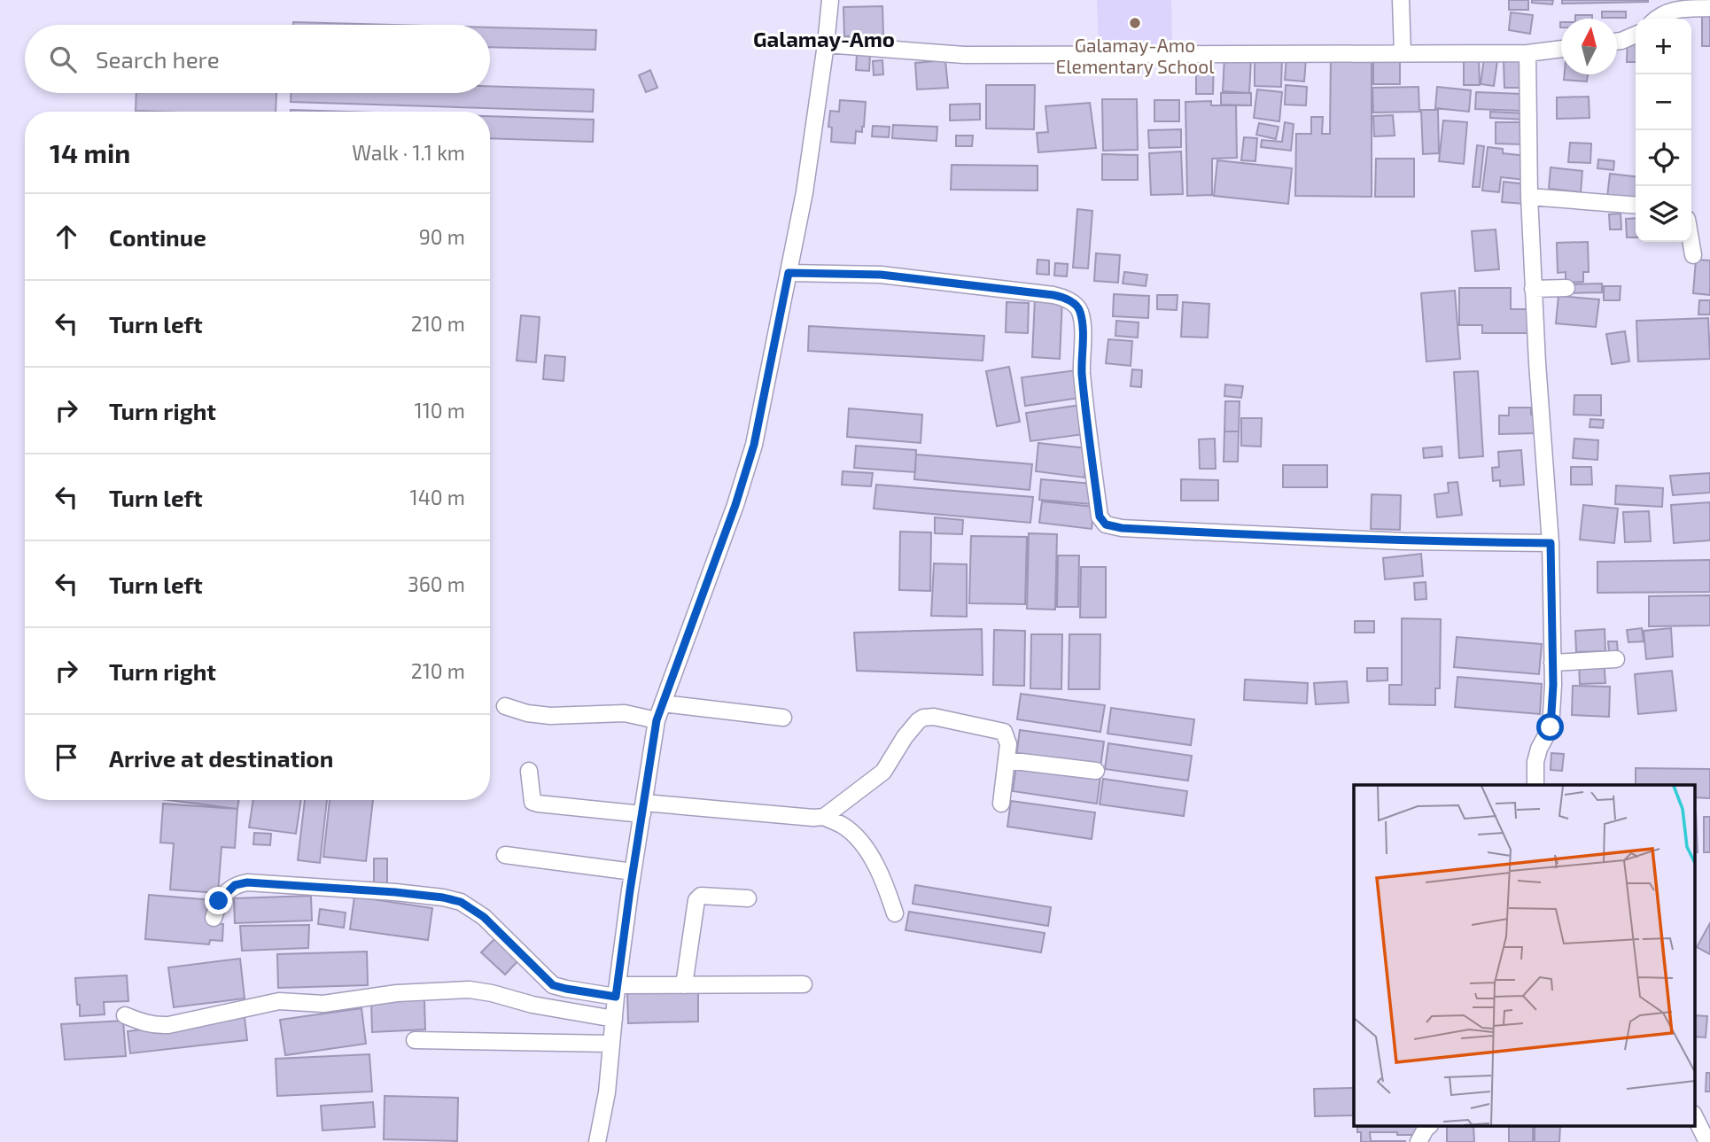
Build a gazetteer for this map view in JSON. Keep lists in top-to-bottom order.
{
  "districts": ["Galamay-Amo"],
  "places": ["Galamay-Amo Elementary School"],
  "north": "top",
  "page": {
    "map_buttons": ["+", "−"],
    "search": "Search here",
    "heading": ["14 min", "Walk · 1.1 km"],
    "list": [
      ["Continue", "90 m"],
      ["Turn left", "210 m"],
      ["Turn right", "110 m"],
      ["Turn left", "140 m"],
      ["Turn left", "360 m"],
      ["Turn right", "210 m"],
      "Arrive at destination"
    ]
  }
}
